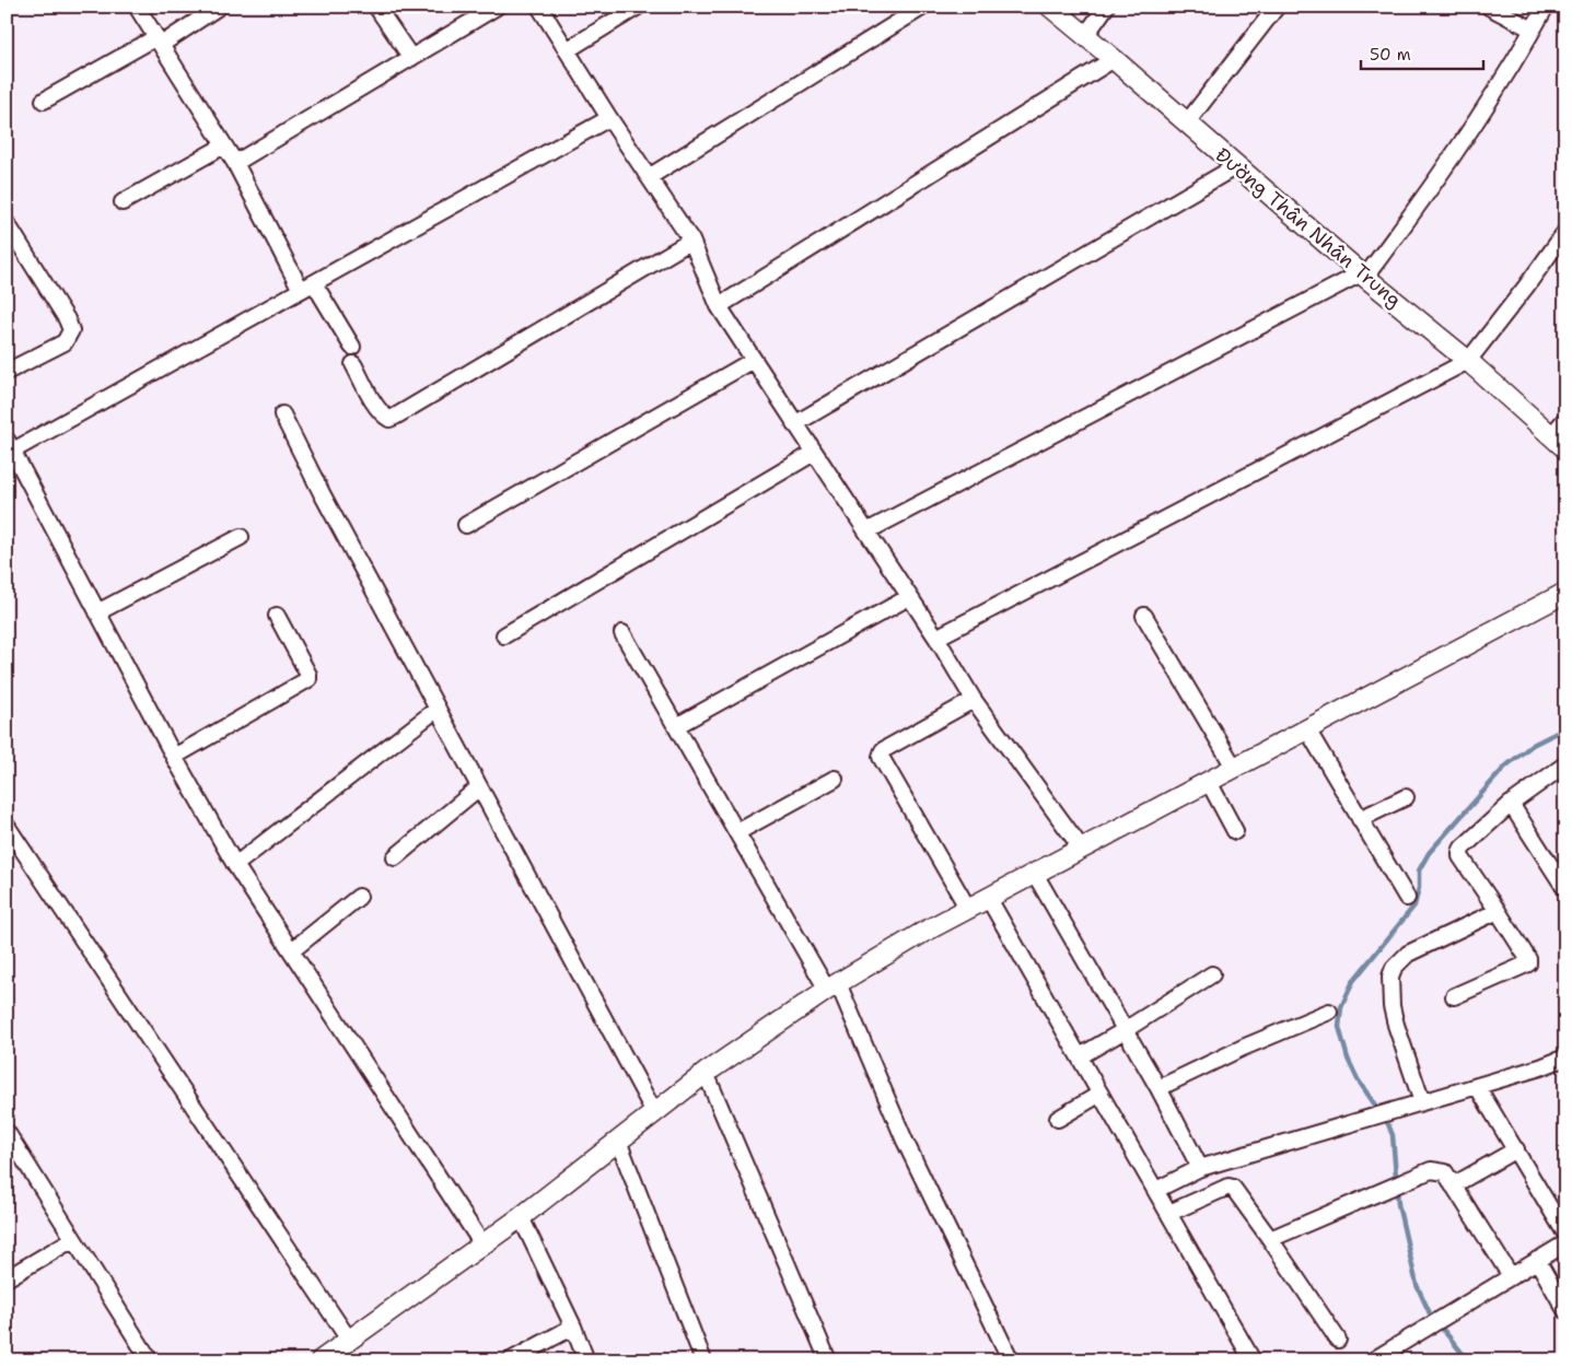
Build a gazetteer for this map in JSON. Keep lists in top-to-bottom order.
{
  "streets": {
    "street": ["Đường Thân Nhân Trung"]
  },
  "scale_bar": "50 m"
}
